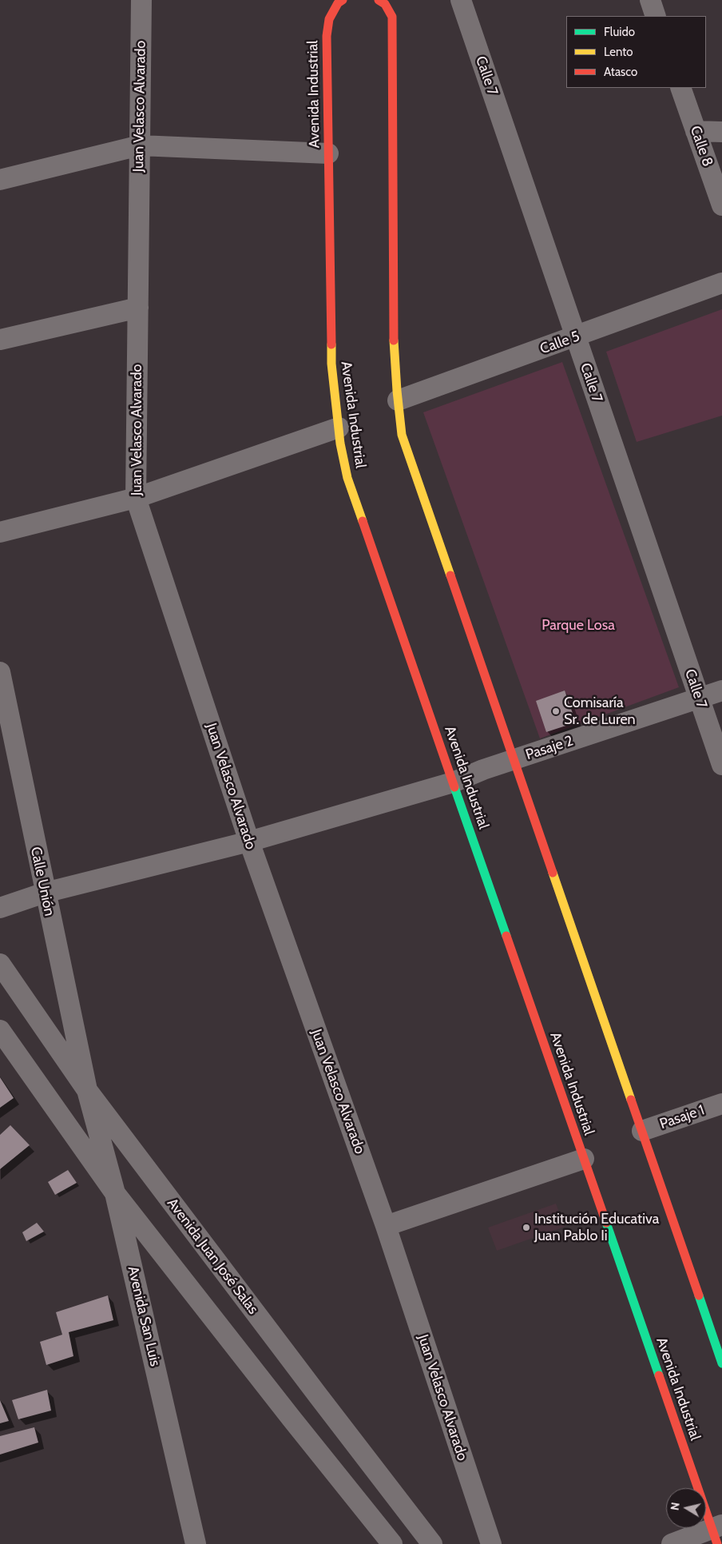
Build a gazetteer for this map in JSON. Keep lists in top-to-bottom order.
{
  "streets": {
    "street": [
      "Calle 7",
      "Avenida Industrial",
      "Juan Velasco Alvarado",
      "Calle 8",
      "Calle 5",
      "Pasaje 2",
      "Calle Unión",
      "Pasaje 1",
      "Avenida Juan José Salas",
      "Avenida San Luis"
    ]
  },
  "crossings": [
    ["Calle 7", "Calle 5"],
    ["Calle 7", "Pasaje 2"],
    ["Avenida Industrial", "Pasaje 2"],
    ["Juan Velasco Alvarado", "Pasaje 2"],
    ["Pasaje 2", "Calle Unión"],
    ["Calle Unión", "Avenida Juan José Salas"],
    ["Calle Unión", "Avenida San Luis"],
    ["Avenida Juan José Salas", "Avenida San Luis"]
  ],
  "parks": ["Parque Losa"],
  "places": ["Comisaría Sr. de Luren", "Institución Educativa Juan Pablo Ii"],
  "legend": ["Fluido", "Lento", "Atasco"],
  "north": "left"
}
